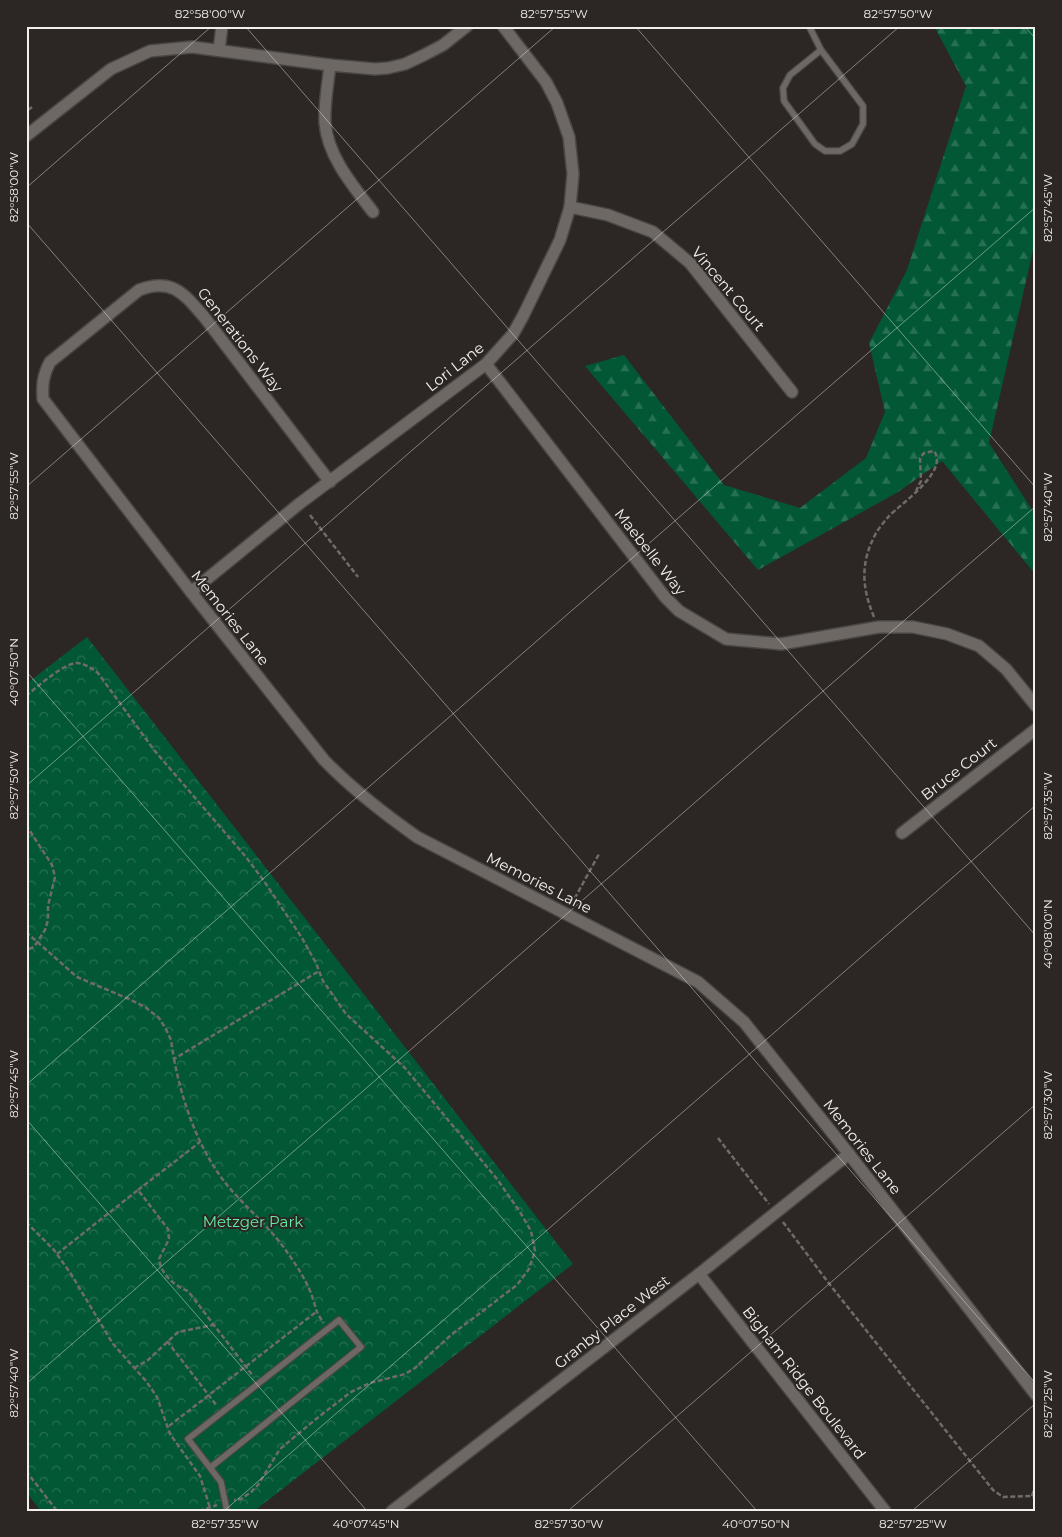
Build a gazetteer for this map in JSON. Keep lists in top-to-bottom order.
{
  "streets": {
    "street": [
      "Vincent Court",
      "Generations Way",
      "Lori Lane",
      "Maebelle Way",
      "Memories Lane",
      "Bruce Court",
      "Granby Place West",
      "Bigham Ridge Boulevard"
    ]
  },
  "crossings": [
    ["Vincent Court", "Lori Lane"],
    ["Generations Way", "Lori Lane"],
    ["Generations Way", "Memories Lane"],
    ["Lori Lane", "Maebelle Way"],
    ["Lori Lane", "Memories Lane"],
    ["Memories Lane", "Granby Place West"],
    ["Granby Place West", "Bigham Ridge Boulevard"]
  ],
  "parks": ["Metzger Park"],
  "coordinates": [
    "82°58'00\"W",
    "82°57'55\"W",
    "82°57'50\"W",
    "82°57'45\"W",
    "82°57'40\"W",
    "40°07'50\"N",
    "82°57'35\"W",
    "40°08'00\"N",
    "82°57'30\"W",
    "82°57'25\"W",
    "40°07'45\"N"
  ]
}
